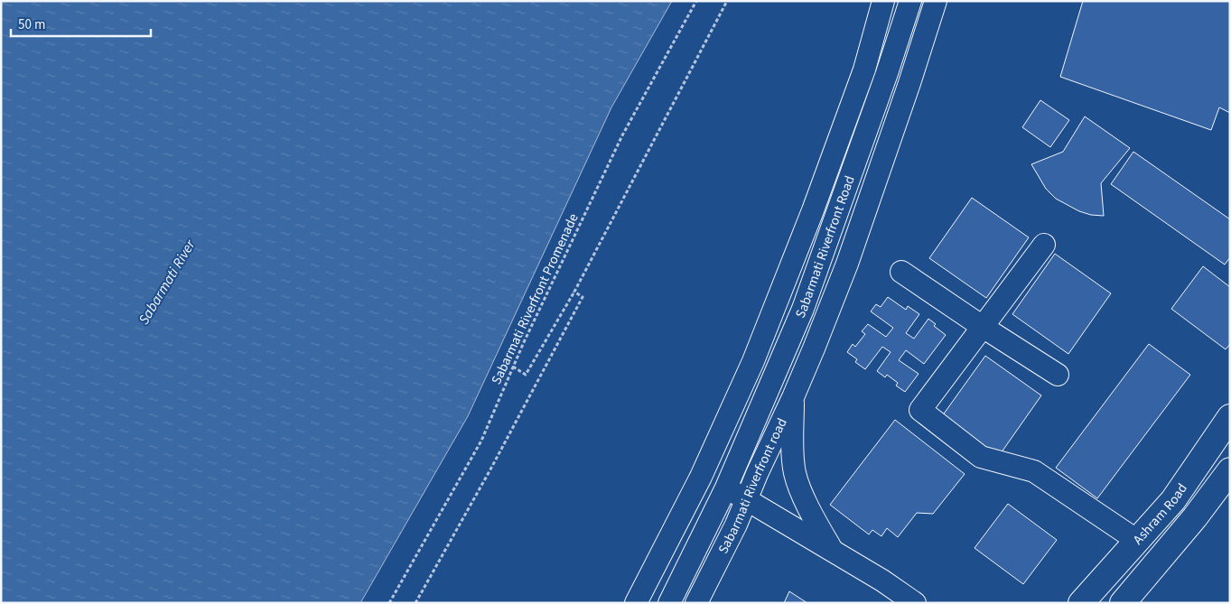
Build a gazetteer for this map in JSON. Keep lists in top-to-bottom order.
{
  "streets": {
    "main road": ["Ashram Road"],
    "street": ["Sabarmati Riverfront Road", "Sabarmati Riverfront road"],
    "path": ["Sabarmati Riverfront Promenade"]
  },
  "crossings": [
    ["Sabarmati Riverfront Road", "Sabarmati Riverfront road"]
  ],
  "water": ["Sabarmati River"],
  "scale_bar": "50 m"
}
